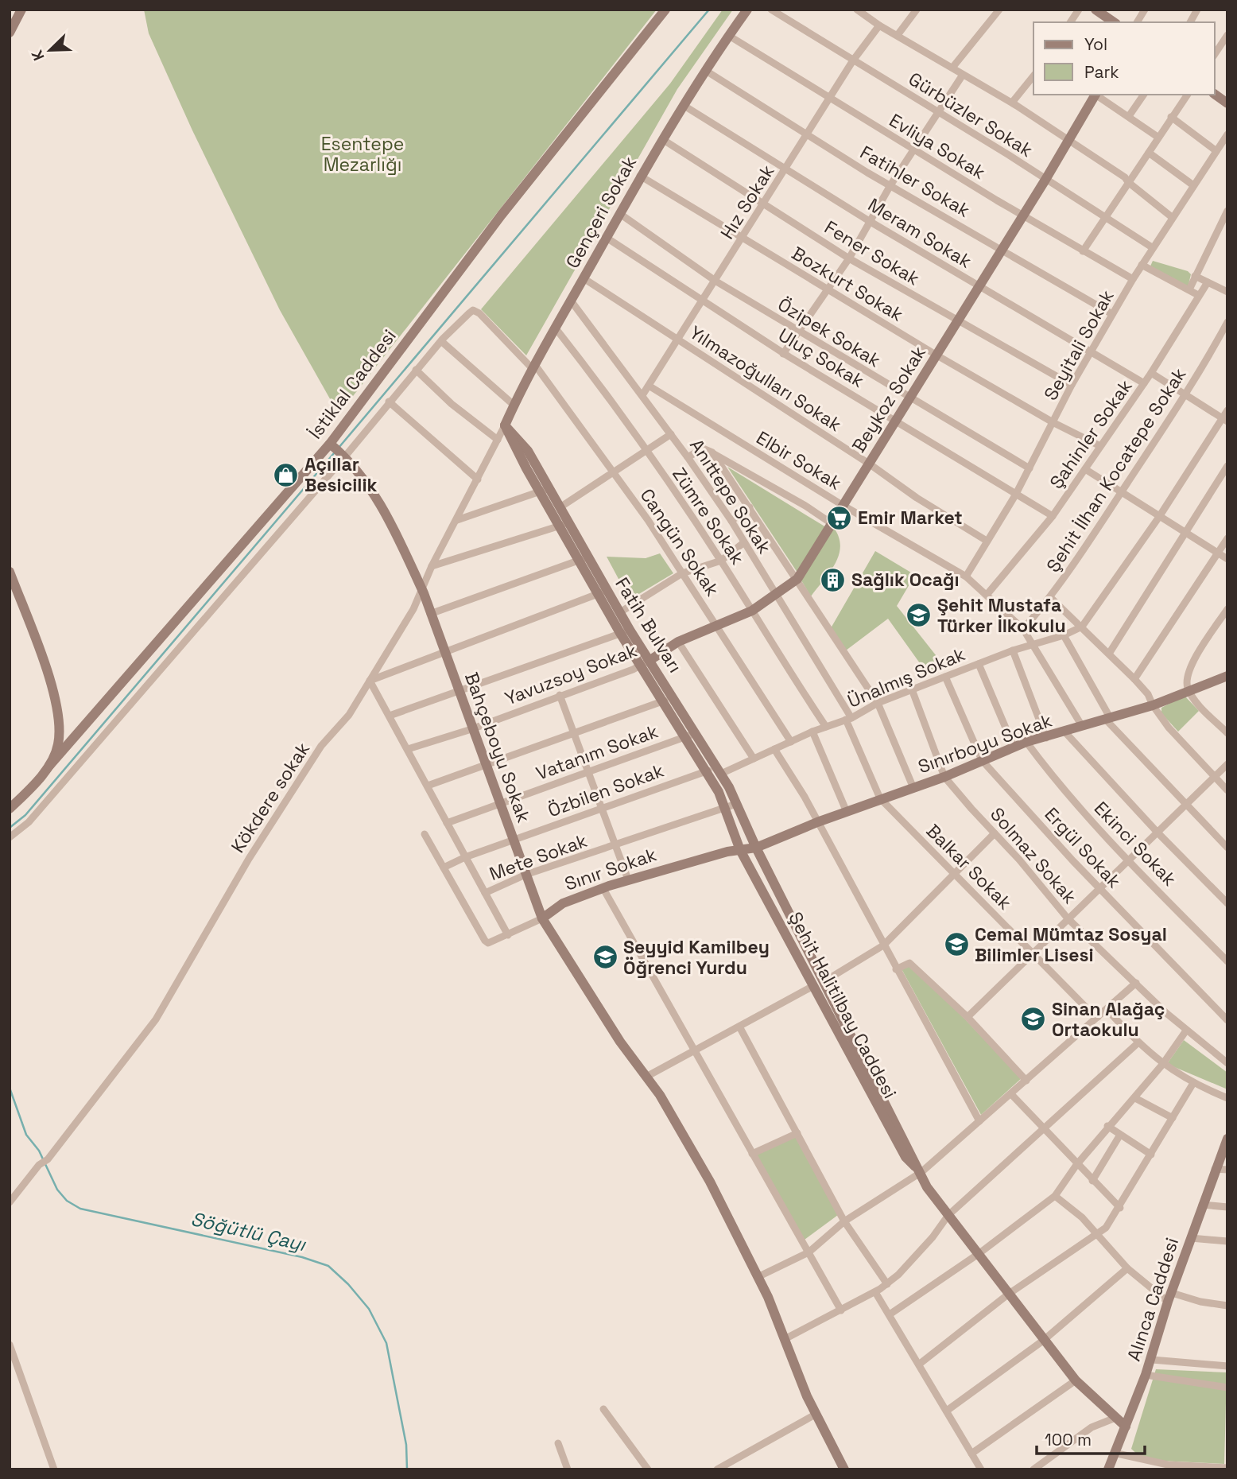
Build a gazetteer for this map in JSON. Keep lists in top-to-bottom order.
{
  "streets": {
    "street": [
      "Gürbüzler Sokak",
      "Evliya Sokak",
      "Fatihler Sokak",
      "Hız Sokak",
      "Gençeri Sokak",
      "Meram Sokak",
      "Fener Sokak",
      "Bozkurt Sokak",
      "Özipek Sokak",
      "Seyitali Sokak",
      "Uluç Sokak",
      "Yılmazoğulları Sokak",
      "İstiklal Caddesi",
      "Beykoz Sokak",
      "Şahinler Sokak",
      "Elbir Sokak",
      "Şehit İlhan Kocatepe Sokak",
      "Anıttepe Sokak",
      "Zümre Sokak",
      "Cangün Sokak",
      "Fatih Bulvarı",
      "Yavuzsoy Sokak",
      "Ünalmış Sokak",
      "Sınırboyu Sokak",
      "Bahçeboyu Sokak",
      "Vatanım Sokak",
      "Özbilen Sokak",
      "Kökdere sokak",
      "Ekinci Sokak",
      "Ergül Sokak",
      "Solmaz Sokak",
      "Mete Sokak",
      "Balkar Sokak",
      "Sınır Sokak",
      "Şehit Halitilbay Caddesi",
      "Alınca Caddesi"
    ]
  },
  "crossings": [
    ["Gürbüzler Sokak", "Hız Sokak"],
    ["Gürbüzler Sokak", "Seyitali Sokak"],
    ["Gürbüzler Sokak", "Beykoz Sokak"],
    ["Evliya Sokak", "Hız Sokak"],
    ["Evliya Sokak", "Gençeri Sokak"],
    ["Evliya Sokak", "Seyitali Sokak"],
    ["Evliya Sokak", "Beykoz Sokak"],
    ["Fatihler Sokak", "Hız Sokak"],
    ["Fatihler Sokak", "Gençeri Sokak"],
    ["Fatihler Sokak", "Seyitali Sokak"],
    ["Fatihler Sokak", "Beykoz Sokak"],
    ["Hız Sokak", "Meram Sokak"],
    ["Hız Sokak", "Fener Sokak"],
    ["Hız Sokak", "Bozkurt Sokak"],
    ["Hız Sokak", "Özipek Sokak"],
    ["Hız Sokak", "Uluç Sokak"],
    ["Hız Sokak", "Yılmazoğulları Sokak"],
    ["Hız Sokak", "Elbir Sokak"],
    ["Hız Sokak", "Anıttepe Sokak"],
    ["Gençeri Sokak", "Meram Sokak"],
    ["Gençeri Sokak", "Fener Sokak"],
    ["Gençeri Sokak", "Bozkurt Sokak"],
    ["Gençeri Sokak", "Özipek Sokak"],
    ["Gençeri Sokak", "Uluç Sokak"],
    ["Gençeri Sokak", "Yılmazoğulları Sokak"],
    ["Gençeri Sokak", "Anıttepe Sokak"],
    ["Gençeri Sokak", "Zümre Sokak"],
    ["Gençeri Sokak", "Cangün Sokak"],
    ["Gençeri Sokak", "Kökdere sokak"],
    ["Meram Sokak", "Seyitali Sokak"],
    ["Meram Sokak", "Beykoz Sokak"],
    ["Meram Sokak", "Şahinler Sokak"],
    ["Fener Sokak", "Seyitali Sokak"],
    ["Fener Sokak", "Beykoz Sokak"],
    ["Bozkurt Sokak", "Seyitali Sokak"],
    ["Bozkurt Sokak", "Beykoz Sokak"],
    ["Bozkurt Sokak", "Şahinler Sokak"],
    ["Özipek Sokak", "Seyitali Sokak"],
    ["Özipek Sokak", "Beykoz Sokak"],
    ["Seyitali Sokak", "Uluç Sokak"],
    ["Seyitali Sokak", "Yılmazoğulları Sokak"],
    ["Seyitali Sokak", "Elbir Sokak"],
    ["Uluç Sokak", "Beykoz Sokak"],
    ["Uluç Sokak", "Şahinler Sokak"],
    ["Yılmazoğulları Sokak", "Beykoz Sokak"],
    ["İstiklal Caddesi", "Bahçeboyu Sokak"],
    ["Beykoz Sokak", "Elbir Sokak"],
    ["Beykoz Sokak", "Anıttepe Sokak"],
    ["Beykoz Sokak", "Zümre Sokak"],
    ["Beykoz Sokak", "Cangün Sokak"],
    ["Beykoz Sokak", "Fatih Bulvarı"],
    ["Beykoz Sokak", "Yavuzsoy Sokak"],
    ["Şahinler Sokak", "Elbir Sokak"],
    ["Elbir Sokak", "Şehit İlhan Kocatepe Sokak"],
    ["Elbir Sokak", "Ünalmış Sokak"],
    ["Elbir Sokak", "Sınırboyu Sokak"],
    ["Anıttepe Sokak", "Ünalmış Sokak"],
    ["Anıttepe Sokak", "Balkar Sokak"],
    ["Zümre Sokak", "Ünalmış Sokak"],
    ["Cangün Sokak", "Ünalmış Sokak"],
    ["Fatih Bulvarı", "Yavuzsoy Sokak"],
    ["Fatih Bulvarı", "Ünalmış Sokak"],
    ["Fatih Bulvarı", "Sınırboyu Sokak"],
    ["Fatih Bulvarı", "Vatanım Sokak"],
    ["Fatih Bulvarı", "Özbilen Sokak"],
    ["Fatih Bulvarı", "Mete Sokak"],
    ["Fatih Bulvarı", "Sınır Sokak"],
    ["Fatih Bulvarı", "Şehit Halitilbay Caddesi"],
    ["Yavuzsoy Sokak", "Bahçeboyu Sokak"],
    ["Yavuzsoy Sokak", "Mete Sokak"],
    ["Yavuzsoy Sokak", "Şehit Halitilbay Caddesi"],
    ["Ünalmış Sokak", "Özbilen Sokak"],
    ["Ünalmış Sokak", "Ergül Sokak"],
    ["Ünalmış Sokak", "Balkar Sokak"],
    ["Sınırboyu Sokak", "Ekinci Sokak"],
    ["Sınırboyu Sokak", "Ergül Sokak"],
    ["Sınırboyu Sokak", "Solmaz Sokak"],
    ["Sınırboyu Sokak", "Balkar Sokak"],
    ["Sınırboyu Sokak", "Sınır Sokak"],
    ["Sınırboyu Sokak", "Şehit Halitilbay Caddesi"],
    ["Bahçeboyu Sokak", "Vatanım Sokak"],
    ["Bahçeboyu Sokak", "Özbilen Sokak"],
    ["Bahçeboyu Sokak", "Kökdere sokak"],
    ["Bahçeboyu Sokak", "Mete Sokak"],
    ["Bahçeboyu Sokak", "Sınır Sokak"],
    ["Vatanım Sokak", "Mete Sokak"],
    ["Vatanım Sokak", "Şehit Halitilbay Caddesi"],
    ["Özbilen Sokak", "Mete Sokak"],
    ["Özbilen Sokak", "Sınır Sokak"],
    ["Özbilen Sokak", "Şehit Halitilbay Caddesi"],
    ["Kökdere sokak", "Mete Sokak"],
    ["Mete Sokak", "Şehit Halitilbay Caddesi"],
    ["Sınır Sokak", "Şehit Halitilbay Caddesi"],
    ["Şehit Halitilbay Caddesi", "Alınca Caddesi"]
  ],
  "water": ["Söğütlü Çayı"],
  "parks": ["Esentepe Mezarlığı"],
  "places": {
    "shop": ["Açıllar Besicilik"],
    "supermarket": ["Emir Market"],
    "building": ["Sağlık Ocağı"],
    "school or university": [
      "Şehit Mustafa Türker İlkokulu",
      "Cemal Mümtaz Sosyal Bilimler Lisesi",
      "Seyyid Kamilbey Öğrenci Yurdu",
      "Sinan Alağaç Ortaokulu"
    ]
  },
  "legend": ["Yol", "Park"],
  "scale_bar": "100 m",
  "north": "bottom left"
}
